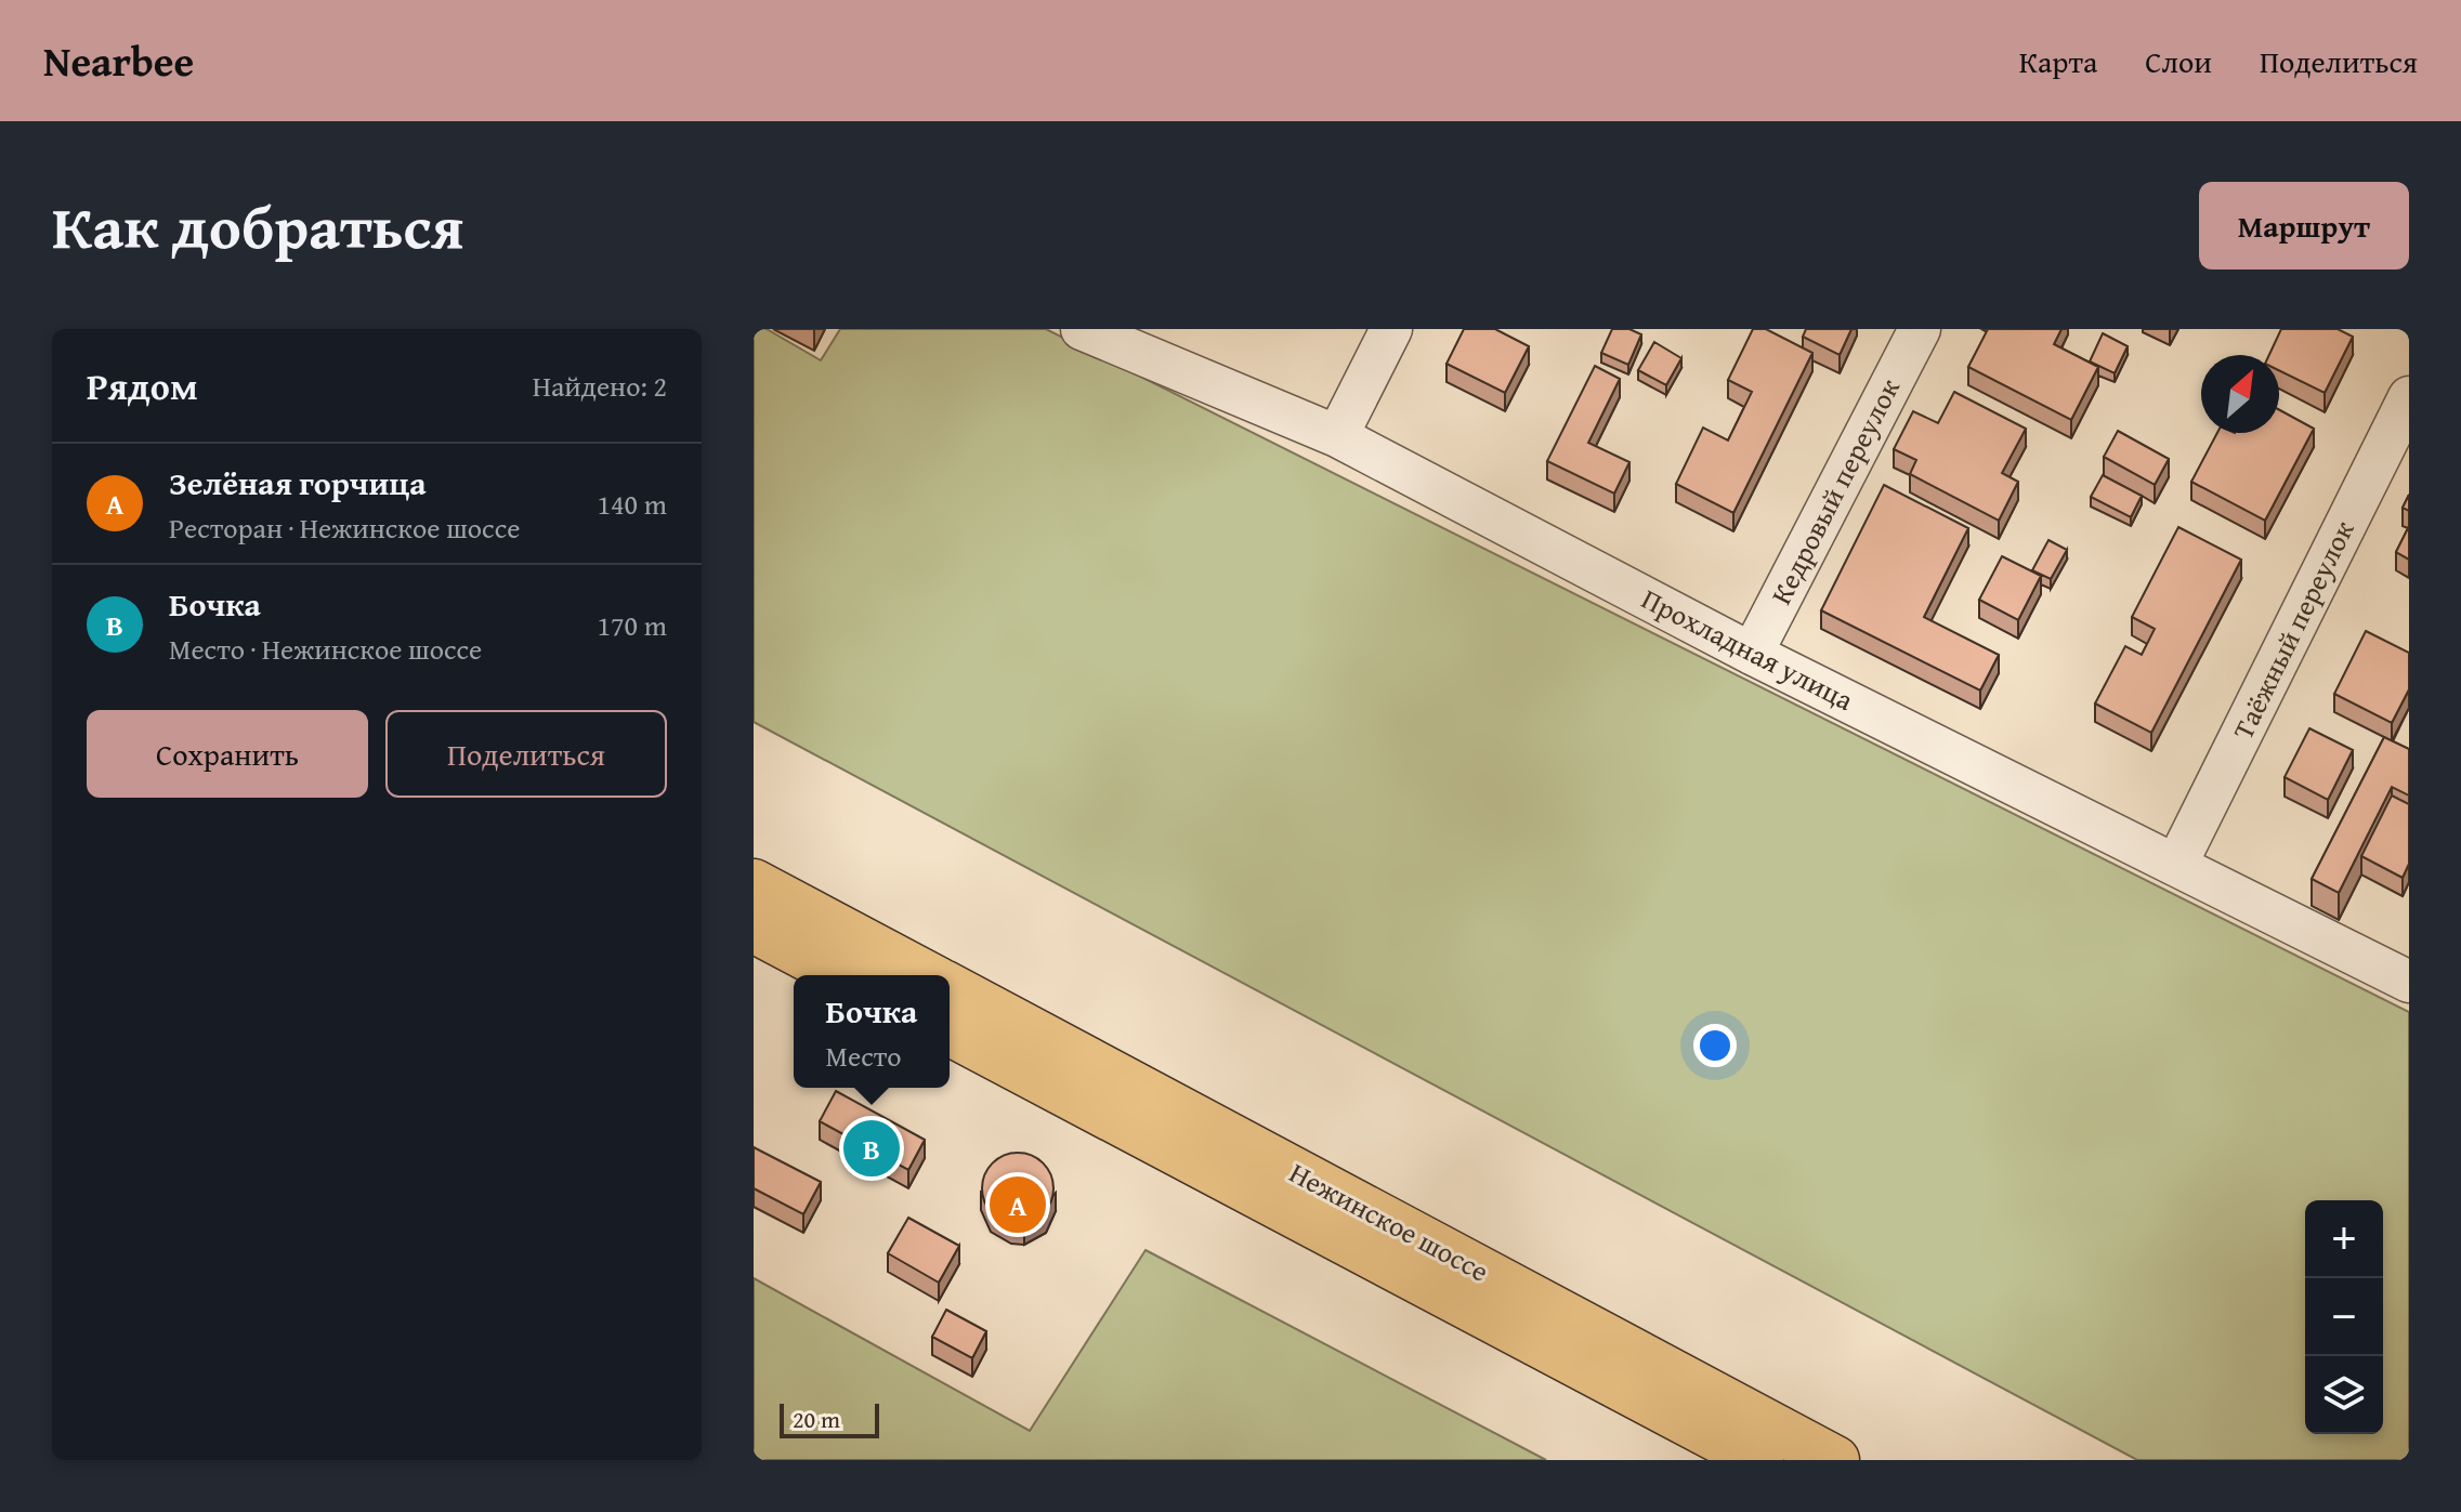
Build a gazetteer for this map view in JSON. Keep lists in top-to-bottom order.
{
  "streets": {
    "main road": ["Нежинское шоссе"],
    "street": ["Кедровый переулок", "Таёжный переулок", "Прохладная улица"]
  },
  "crossings": [
    ["Кедровый переулок", "Прохладная улица"],
    ["Таёжный переулок", "Прохладная улица"]
  ],
  "scale_bar": "20 m",
  "north": "top right",
  "page": {
    "header": "Nearbee",
    "nav": ["Карта", "Слои", "Поделиться"],
    "title": "Как добраться",
    "buttons": [
      "Маршрут",
      ["Сохранить", "Поделиться"]
    ],
    "heading": ["Рядом", "Найдено: 2"],
    "list": [
      {
        "mark": "A",
        "name": "Зелёная горчица",
        "note": "Ресторан · Нежинское шоссе",
        "value": "140 m"
      },
      {
        "mark": "B",
        "name": "Бочка",
        "note": "Место · Нежинское шоссе",
        "value": "170 m"
      }
    ],
    "popup": ["Бочка", "Место"],
    "pins": ["B", "A"],
    "map_buttons": ["+", "−"],
    "scale": "20 m"
  }
}
